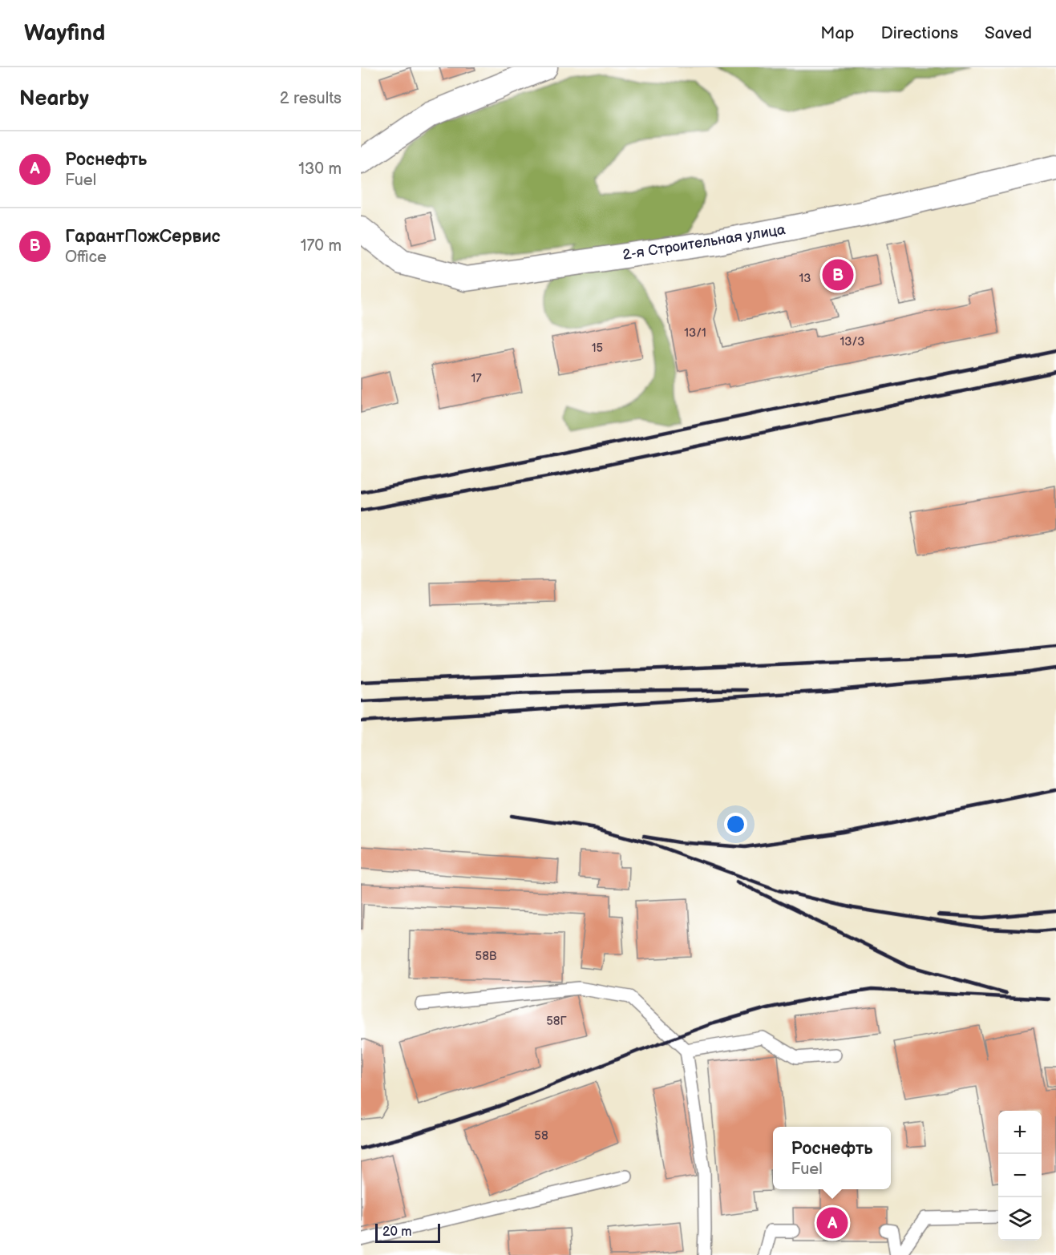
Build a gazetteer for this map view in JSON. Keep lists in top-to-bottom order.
{
  "streets": {
    "street": ["2-я Строительная улица"]
  },
  "house_numbers": [
    "13",
    "13/1",
    "13/3",
    "15",
    "17",
    "58В",
    "58Г",
    "58"
  ],
  "scale_bar": "20 m",
  "page": {
    "header": "Wayfind",
    "nav": ["Map", "Directions", "Saved"],
    "heading": ["Nearby", "2 results"],
    "list": [
      {
        "mark": "A",
        "name": "Роснефть",
        "note": "Fuel",
        "value": "130 m"
      },
      {
        "mark": "B",
        "name": "ГарантПожСервис",
        "note": "Office",
        "value": "170 m"
      }
    ],
    "pins": ["B", "A"],
    "map_buttons": ["+", "−"],
    "popup": ["Роснефть", "Fuel"],
    "scale": "20 m"
  }
}
